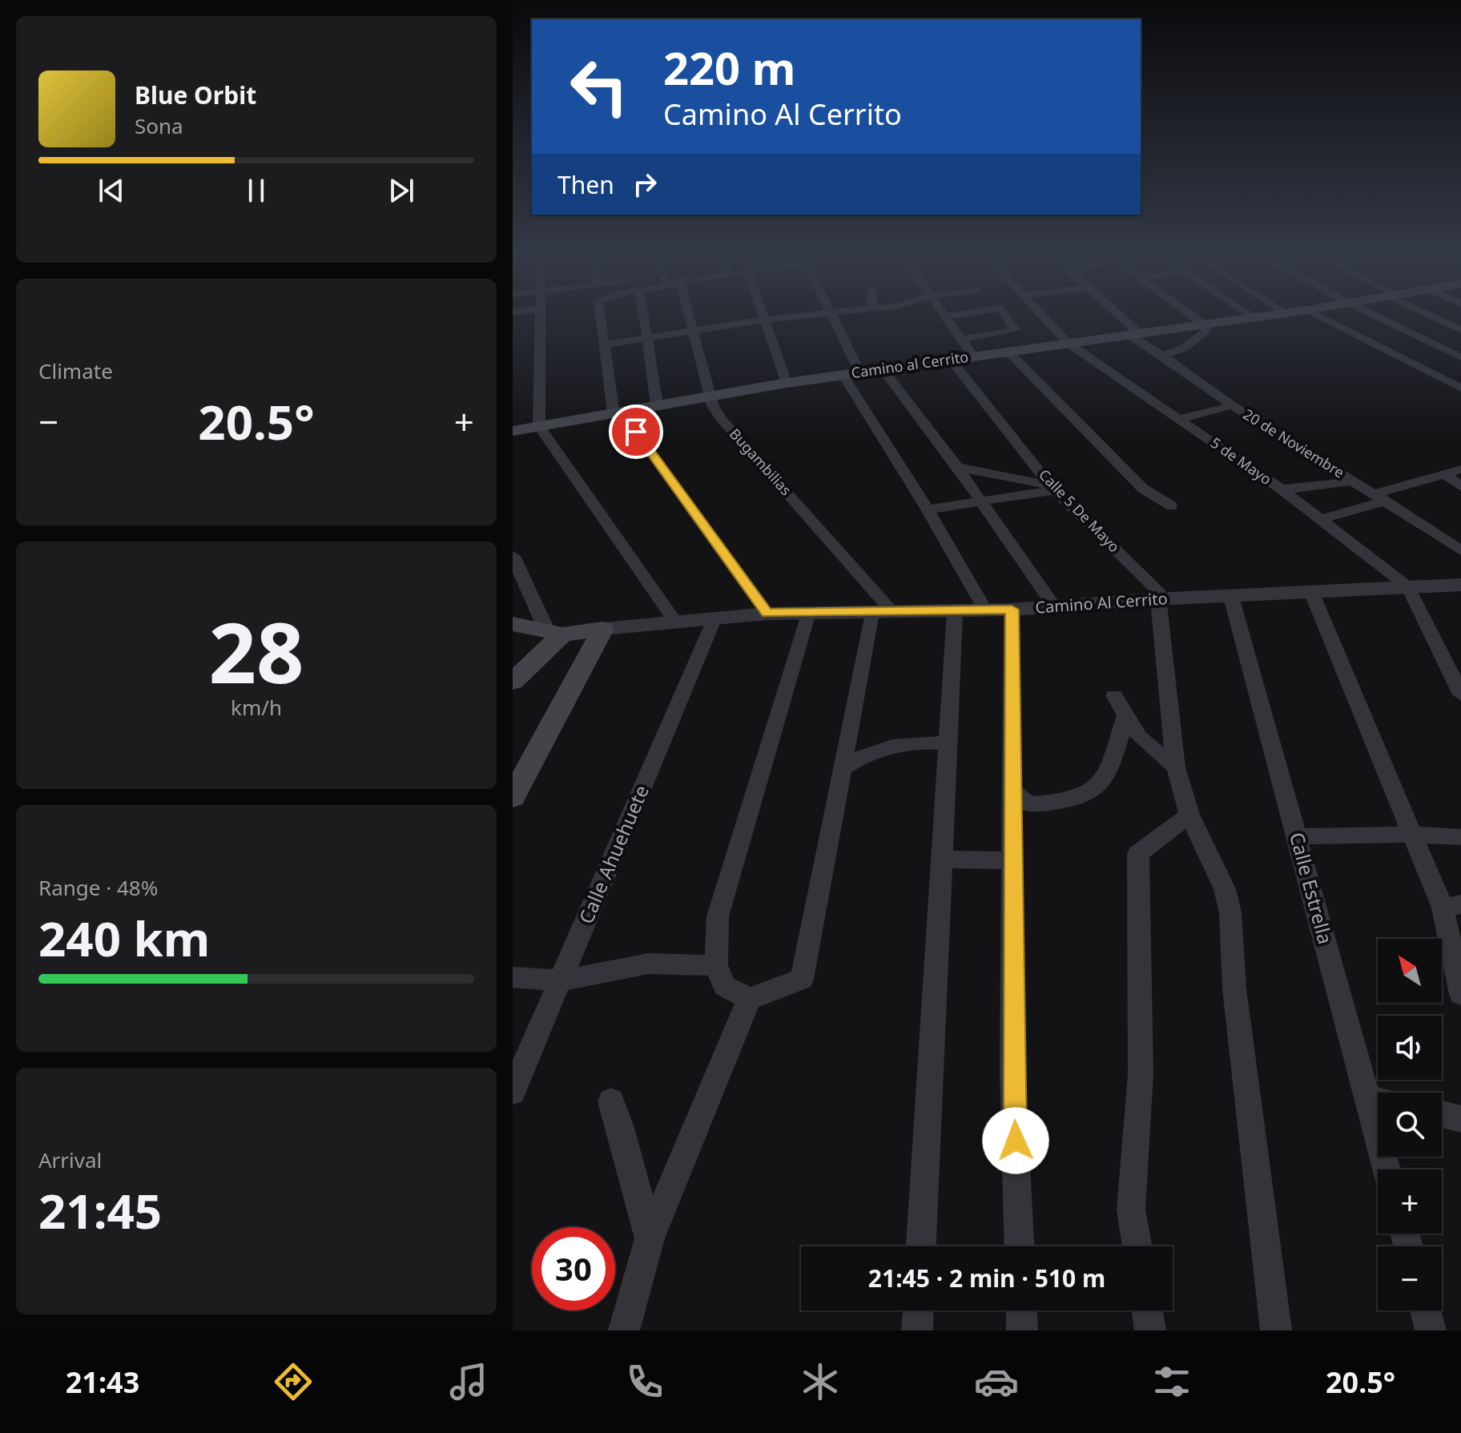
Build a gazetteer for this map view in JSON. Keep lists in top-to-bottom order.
{
  "streets": {
    "main road": ["Camino al Cerrito", "Camino Al Cerrito"],
    "street": [
      "20 de Noviembre",
      "5 de Mayo",
      "Bugambilias",
      "Calle 5 De Mayo",
      "Calle Ahuehuete",
      "Calle Estrella"
    ]
  },
  "crossings": [
    ["Camino al Cerrito", "20 de Noviembre"],
    ["Camino al Cerrito", "5 de Mayo"],
    ["Camino al Cerrito", "Bugambilias"],
    ["Camino al Cerrito", "Calle 5 De Mayo"],
    ["5 de Mayo", "Camino Al Cerrito"],
    ["Bugambilias", "Camino Al Cerrito"],
    ["Calle 5 De Mayo", "Camino Al Cerrito"],
    ["Camino Al Cerrito", "Calle Ahuehuete"],
    ["Camino Al Cerrito", "Calle Estrella"]
  ],
  "north": "top left",
  "page": {
    "turn": ["220 m", "Camino Al Cerrito"],
    "song": ["Blue Orbit", "Sona"],
    "then": "Then",
    "tile": [
      "Climate",
      ["28", "km/h"],
      ["Range · 48%", "240 km"],
      ["Arrival", "21:45"]
    ],
    "heat": ["−", "20.5°", "+"],
    "map_buttons": ["+", "−"],
    "limit": "30",
    "trip": "21:45 · 2 min · 510 m",
    "tabs": ["21:43", "20.5°"]
  }
}
